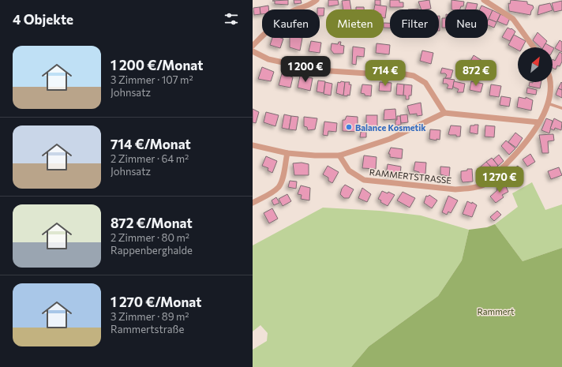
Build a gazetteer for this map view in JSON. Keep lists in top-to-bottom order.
{
  "streets": {
    "street": ["RAMMERTSTRASSE"]
  },
  "parks": ["Rammert"],
  "places": ["Balance Kosmetik"],
  "north": "top right",
  "page": {
    "heading": "4 Objekte",
    "chip": [
      "Kaufen",
      "Mieten",
      "Filter",
      "Neu"
    ],
    "list": [
      {
        "name": "1 200 €/Monat",
        "note": "3 Zimmer · 107 m² · Johnsatz"
      },
      {
        "name": "714 €/Monat",
        "note": "2 Zimmer · 64 m² · Johnsatz"
      },
      {
        "name": "872 €/Monat",
        "note": "2 Zimmer · 80 m² · Rappenberghalde"
      },
      {
        "name": "1 270 €/Monat",
        "note": "3 Zimmer · 89 m² · Rammertstraße"
      }
    ],
    "price": [
      "1 200 €",
      "714 €",
      "872 €",
      "1 270 €"
    ]
  }
}
